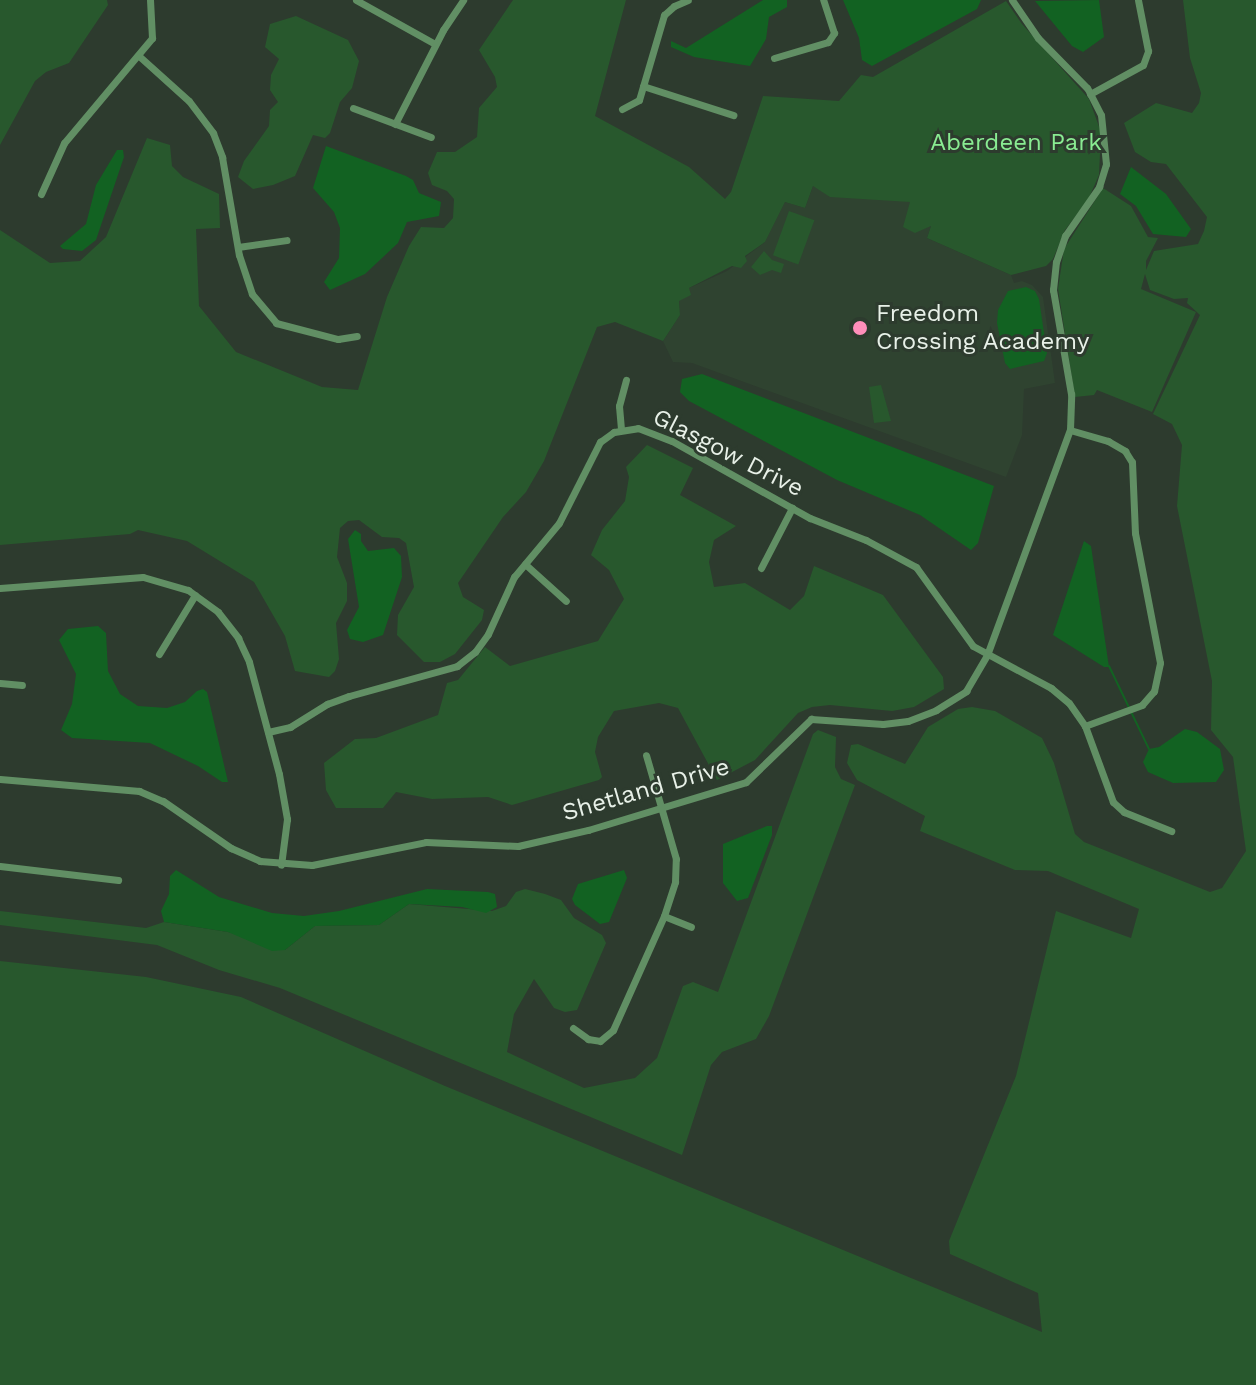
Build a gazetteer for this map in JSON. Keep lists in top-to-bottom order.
{
  "streets": {
    "street": ["Glasgow Drive", "Shetland Drive"]
  },
  "crossings": [
    ["Glasgow Drive", "Shetland Drive"]
  ],
  "parks": ["Aberdeen Park"],
  "places": ["Freedom Crossing Academy"]
}
